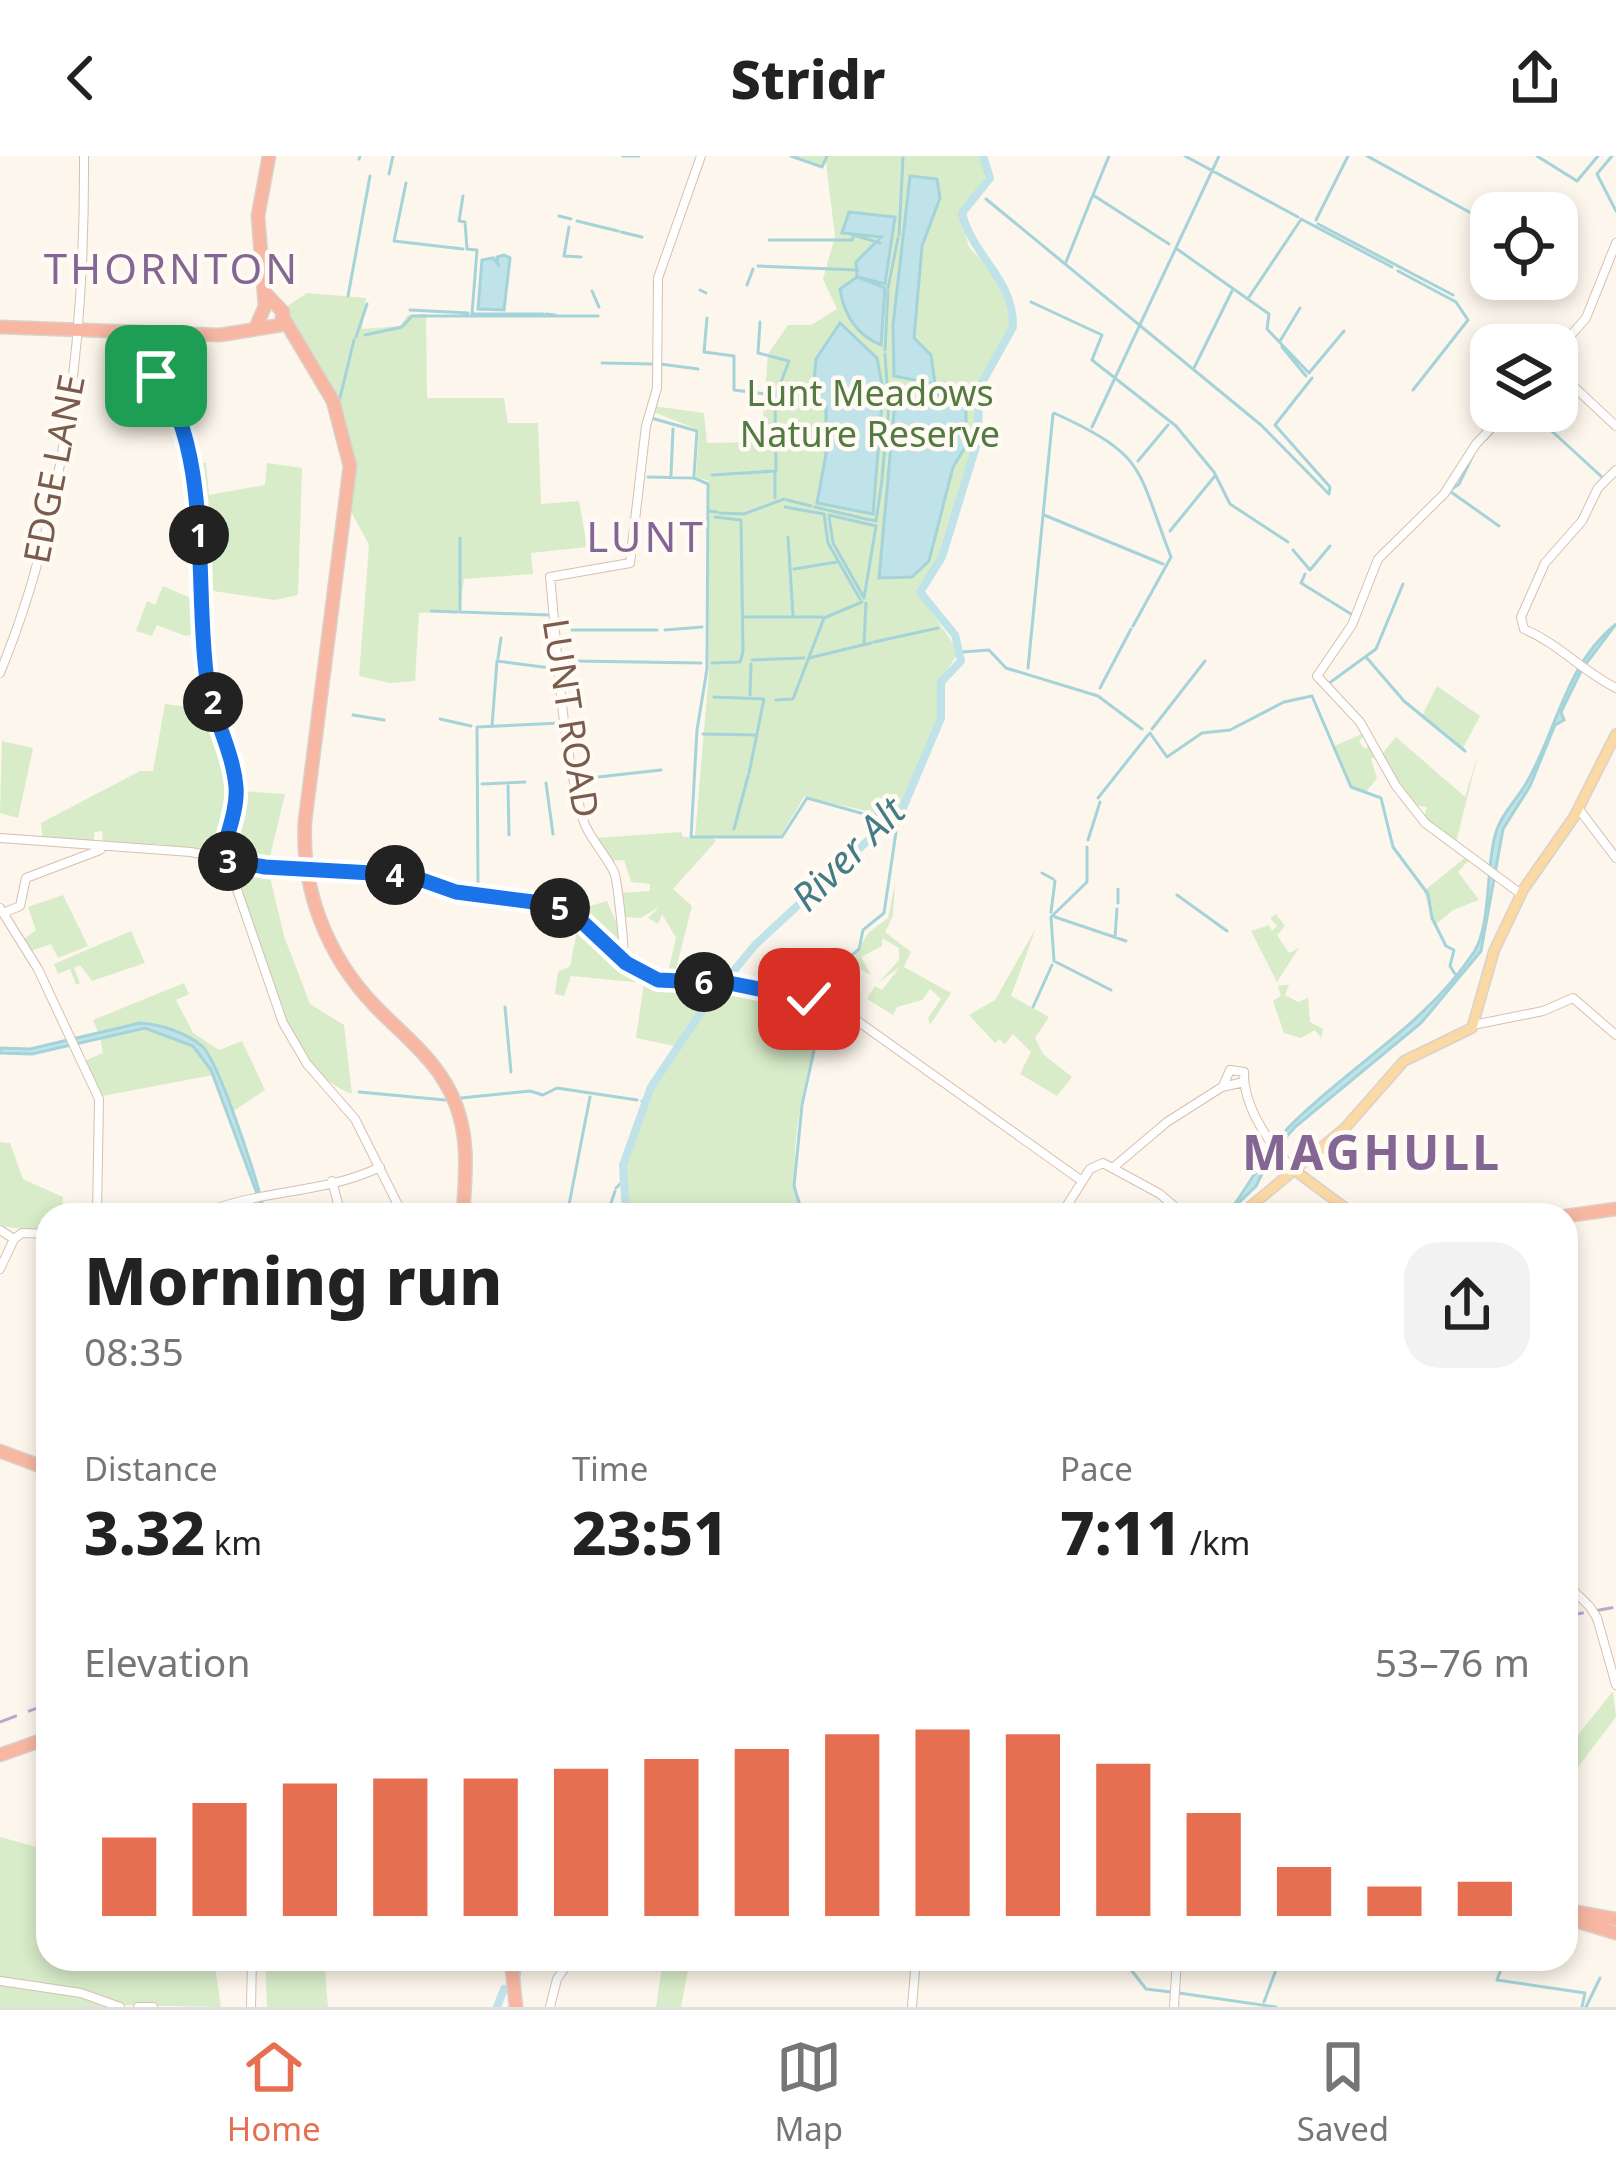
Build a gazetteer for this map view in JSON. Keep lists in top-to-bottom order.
{
  "streets": {
    "street": ["EDGE LANE", "LUNT ROAD"]
  },
  "districts": ["THORNTON", "LUNT", "MAGHULL"],
  "water": ["River Alt"],
  "parks": ["Lunt Meadows Nature Reserve"],
  "page": {
    "header": "Stridr",
    "pins": [
      "1",
      "2",
      "3",
      "4",
      "5",
      "6"
    ],
    "heading": ["Morning run", "08:35"],
    "stats": [
      ["Distance", "3.32 km"],
      ["Time", "23:51"],
      ["Pace", "7:11 /km"]
    ],
    "chart": ["Elevation", "53–76 m"],
    "tabs": ["Home", "Map", "Saved"]
  }
}
